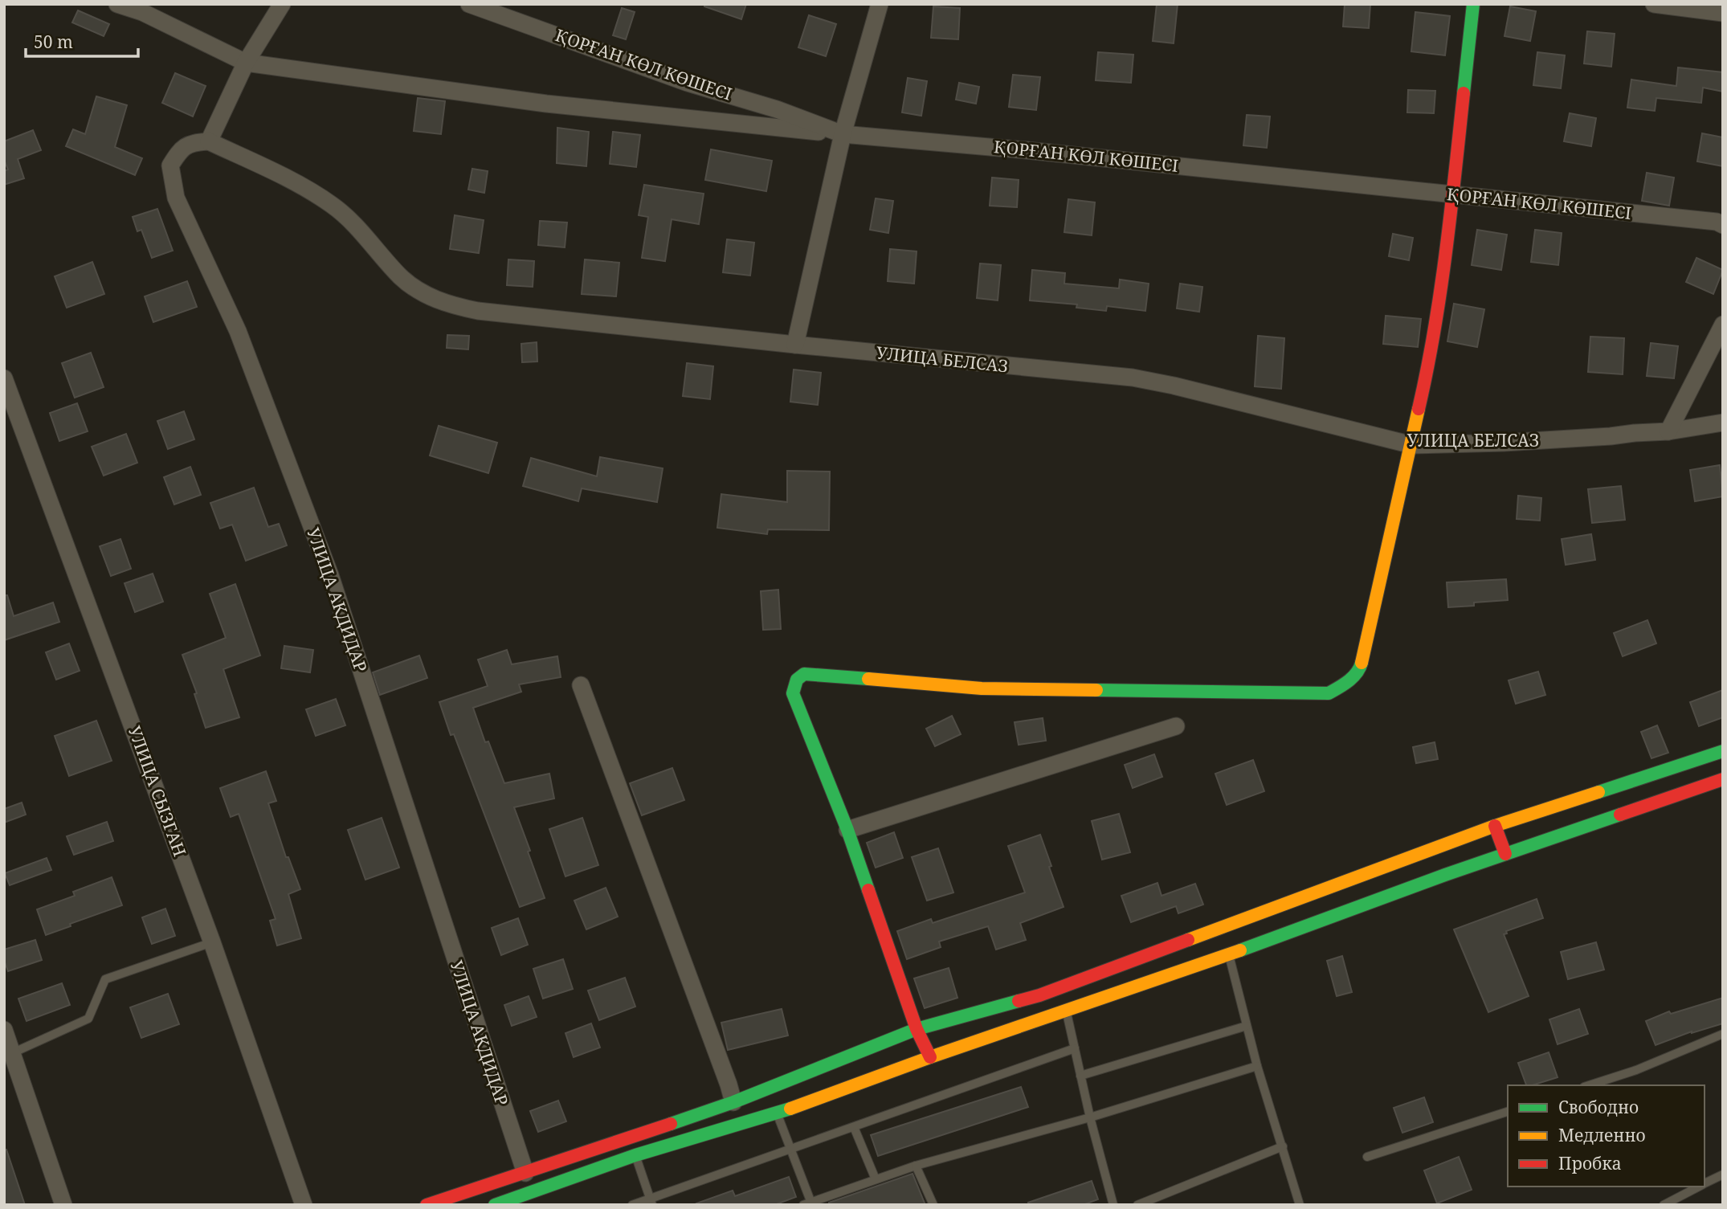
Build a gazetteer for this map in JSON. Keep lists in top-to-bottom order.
{
  "streets": {
    "street": [
      "ҚОРҒАН КӨЛ КӨШЕСІ",
      "УЛИЦА БЕЛСАЗ",
      "УЛИЦА АКДИДАР",
      "УЛИЦА СЫЗГАН"
    ]
  },
  "crossings": [
    ["УЛИЦА БЕЛСАЗ", "УЛИЦА АКДИДАР"]
  ],
  "legend": ["Свободно", "Медленно", "Пробка"],
  "scale_bar": "50 m"
}
